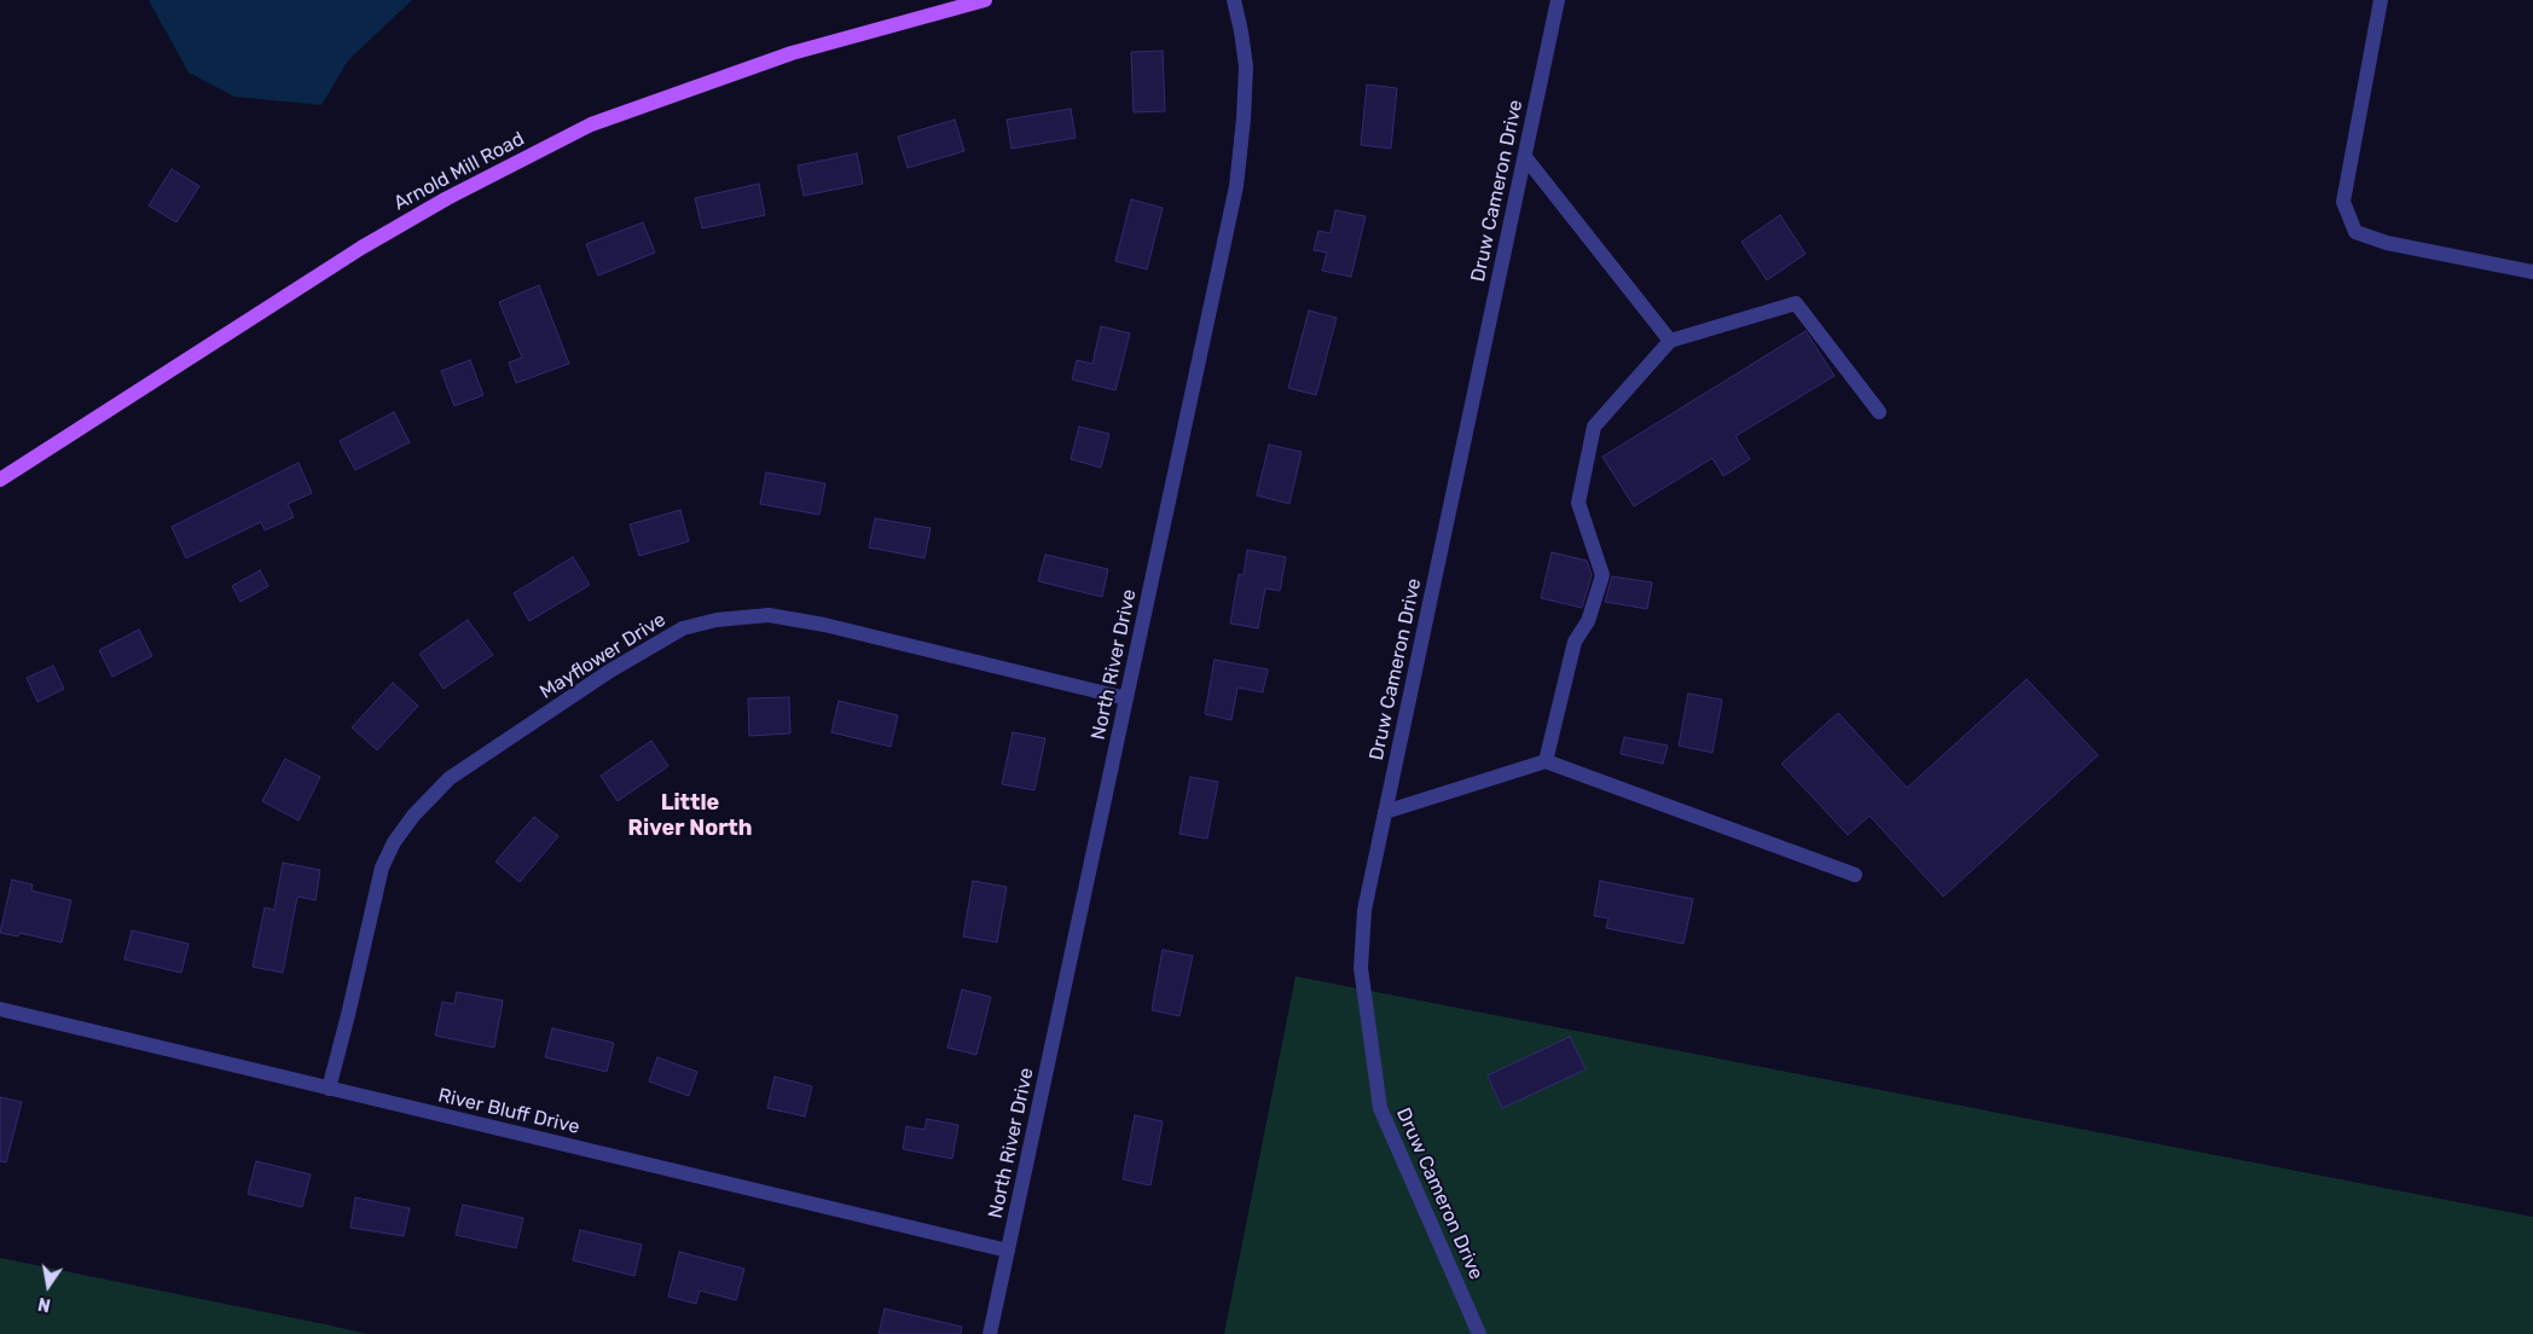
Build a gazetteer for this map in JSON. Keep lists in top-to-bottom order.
{
  "streets": {
    "main road": ["Arnold Mill Road"],
    "street": [
      "Druw Cameron Drive",
      "Mayflower Drive",
      "North River Drive",
      "River Bluff Drive"
    ]
  },
  "crossings": [
    ["Mayflower Drive", "North River Drive"],
    ["Mayflower Drive", "River Bluff Drive"],
    ["North River Drive", "River Bluff Drive"]
  ],
  "districts": ["Little River North"],
  "north": "bottom"
}
